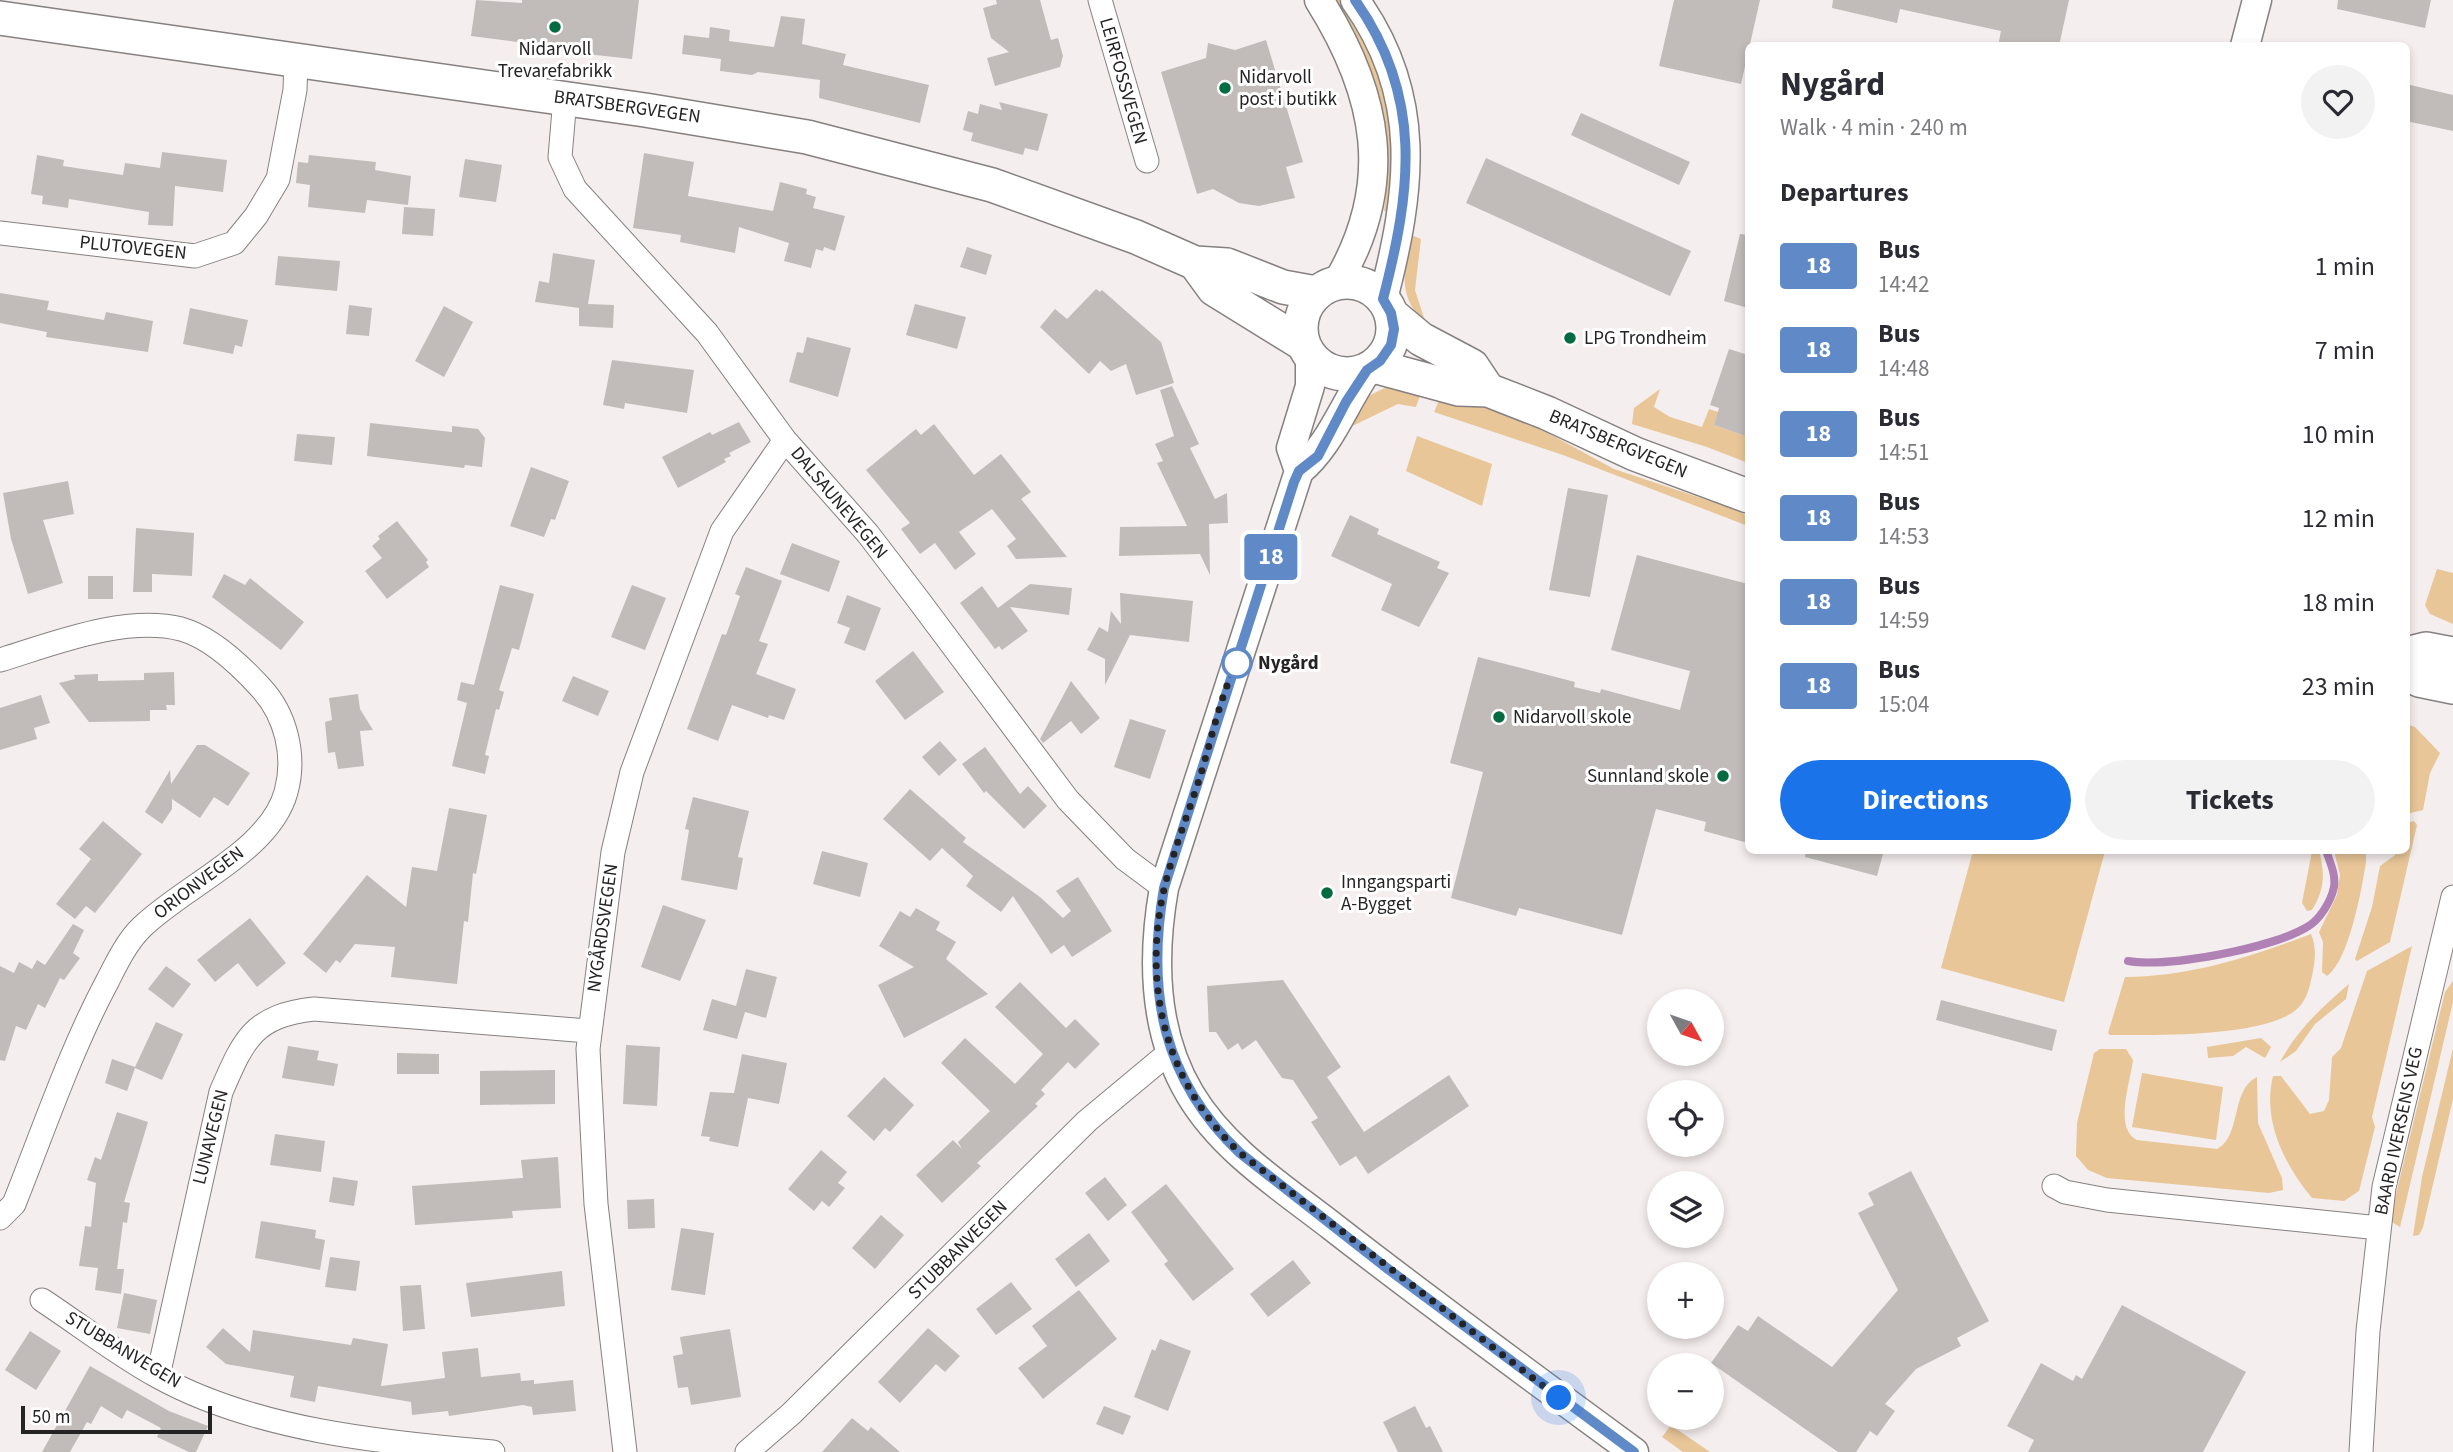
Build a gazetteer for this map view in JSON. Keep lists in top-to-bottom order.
{
  "streets": {
    "main road": ["BRATSBERGVEGEN"],
    "street": [
      "LEIRFOSSVEGEN",
      "PLUTOVEGEN",
      "DALSAUNEVEGEN",
      "ORIONVEGEN",
      "NYGÅRDSVEGEN",
      "BAARD IVERSENS VEG",
      "LUNAVEGEN",
      "STUBBANVEGEN"
    ]
  },
  "crossings": [
    ["BRATSBERGVEGEN", "PLUTOVEGEN"],
    ["BRATSBERGVEGEN", "DALSAUNEVEGEN"],
    ["DALSAUNEVEGEN", "NYGÅRDSVEGEN"],
    ["NYGÅRDSVEGEN", "LUNAVEGEN"],
    ["LUNAVEGEN", "STUBBANVEGEN"]
  ],
  "places": [
    "Nidarvoll Trevarefabrikk",
    "Nidarvoll post i butikk",
    "LPG Trondheim",
    "Nygård",
    "Nidarvoll skole",
    "Sunnland skole",
    "Inngangsparti A-Bygget"
  ],
  "lines": ["bus line 18"],
  "scale_bar": "50 m",
  "north": "bottom right",
  "page": {
    "on_map": "18",
    "heading": [
      ["Nygård", "Walk · 4 min · 240 m"],
      "Departures"
    ],
    "list": [
      {
        "mark": "18",
        "name": "Bus",
        "note": "14:42",
        "value": "1 min"
      },
      {
        "mark": "18",
        "name": "Bus",
        "note": "14:48",
        "value": "7 min"
      },
      {
        "mark": "18",
        "name": "Bus",
        "note": "14:51",
        "value": "10 min"
      },
      {
        "mark": "18",
        "name": "Bus",
        "note": "14:53",
        "value": "12 min"
      },
      {
        "mark": "18",
        "name": "Bus",
        "note": "14:59",
        "value": "18 min"
      },
      {
        "mark": "18",
        "name": "Bus",
        "note": "15:04",
        "value": "23 min"
      }
    ],
    "buttons": ["Directions", "Tickets"],
    "map_buttons": ["+", "−"],
    "scale": "50 m"
  }
}
